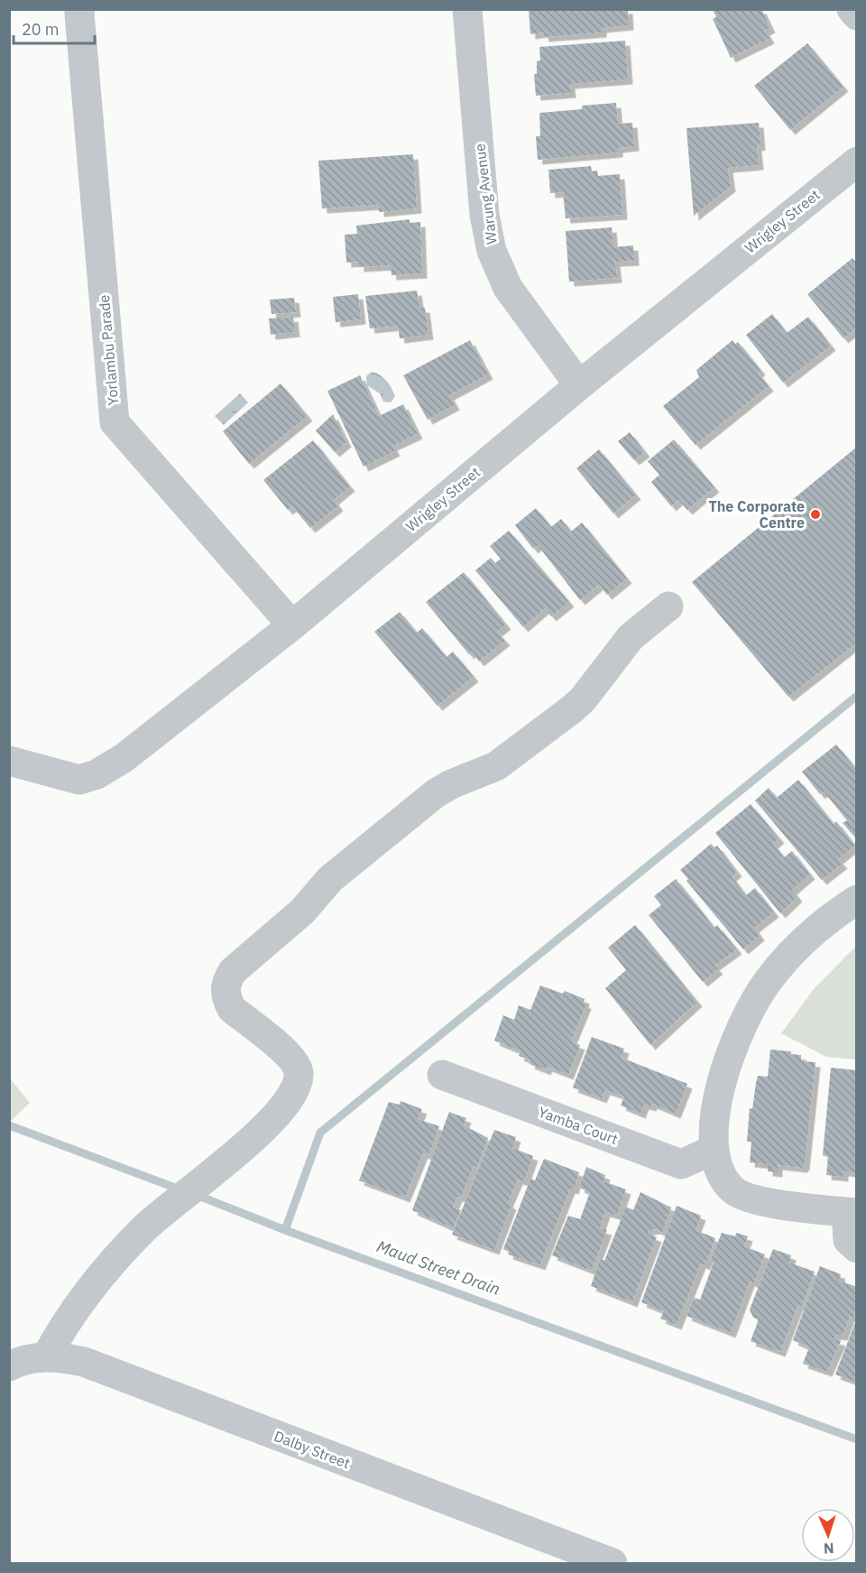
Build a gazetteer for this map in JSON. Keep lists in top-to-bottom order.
{
  "streets": {
    "street": [
      "Warung Avenue",
      "Wrigley Street",
      "Yorlambu Parade",
      "Yamba Court",
      "Dalby Street"
    ]
  },
  "crossings": [
    ["Warung Avenue", "Wrigley Street"],
    ["Wrigley Street", "Yorlambu Parade"]
  ],
  "water": ["Maud Street Drain"],
  "places": ["The Corporate Centre"],
  "scale_bar": "20 m",
  "north": "bottom"
}
